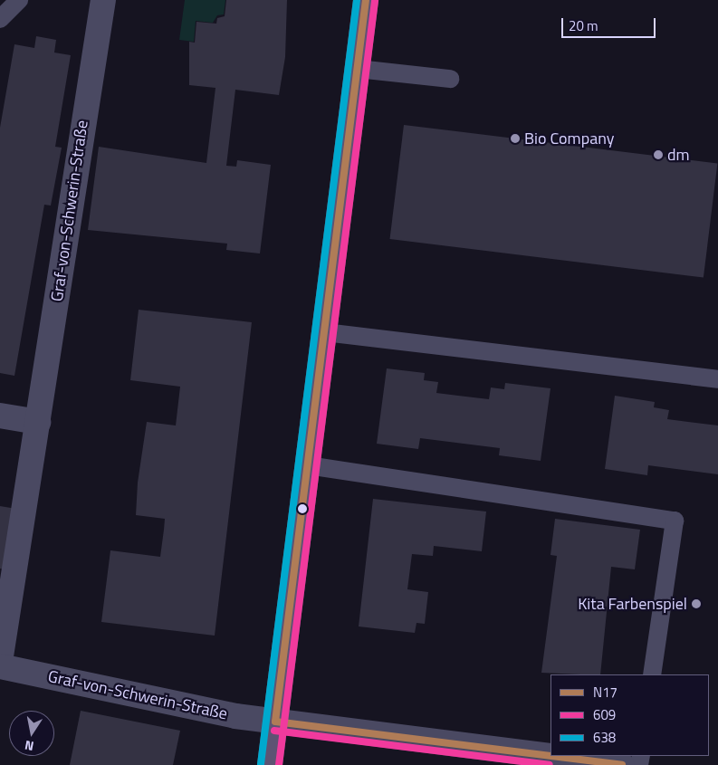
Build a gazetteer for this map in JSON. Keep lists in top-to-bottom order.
{
  "streets": {
    "street": ["Graf-von-Schwerin-Straße"]
  },
  "places": ["Bio Company", "dm", "Kita Farbenspiel"],
  "lines": ["transit line N17", "transit line 638", "transit line 609"],
  "legend": ["N17", "609", "638"],
  "scale_bar": "20 m",
  "north": "bottom"
}
